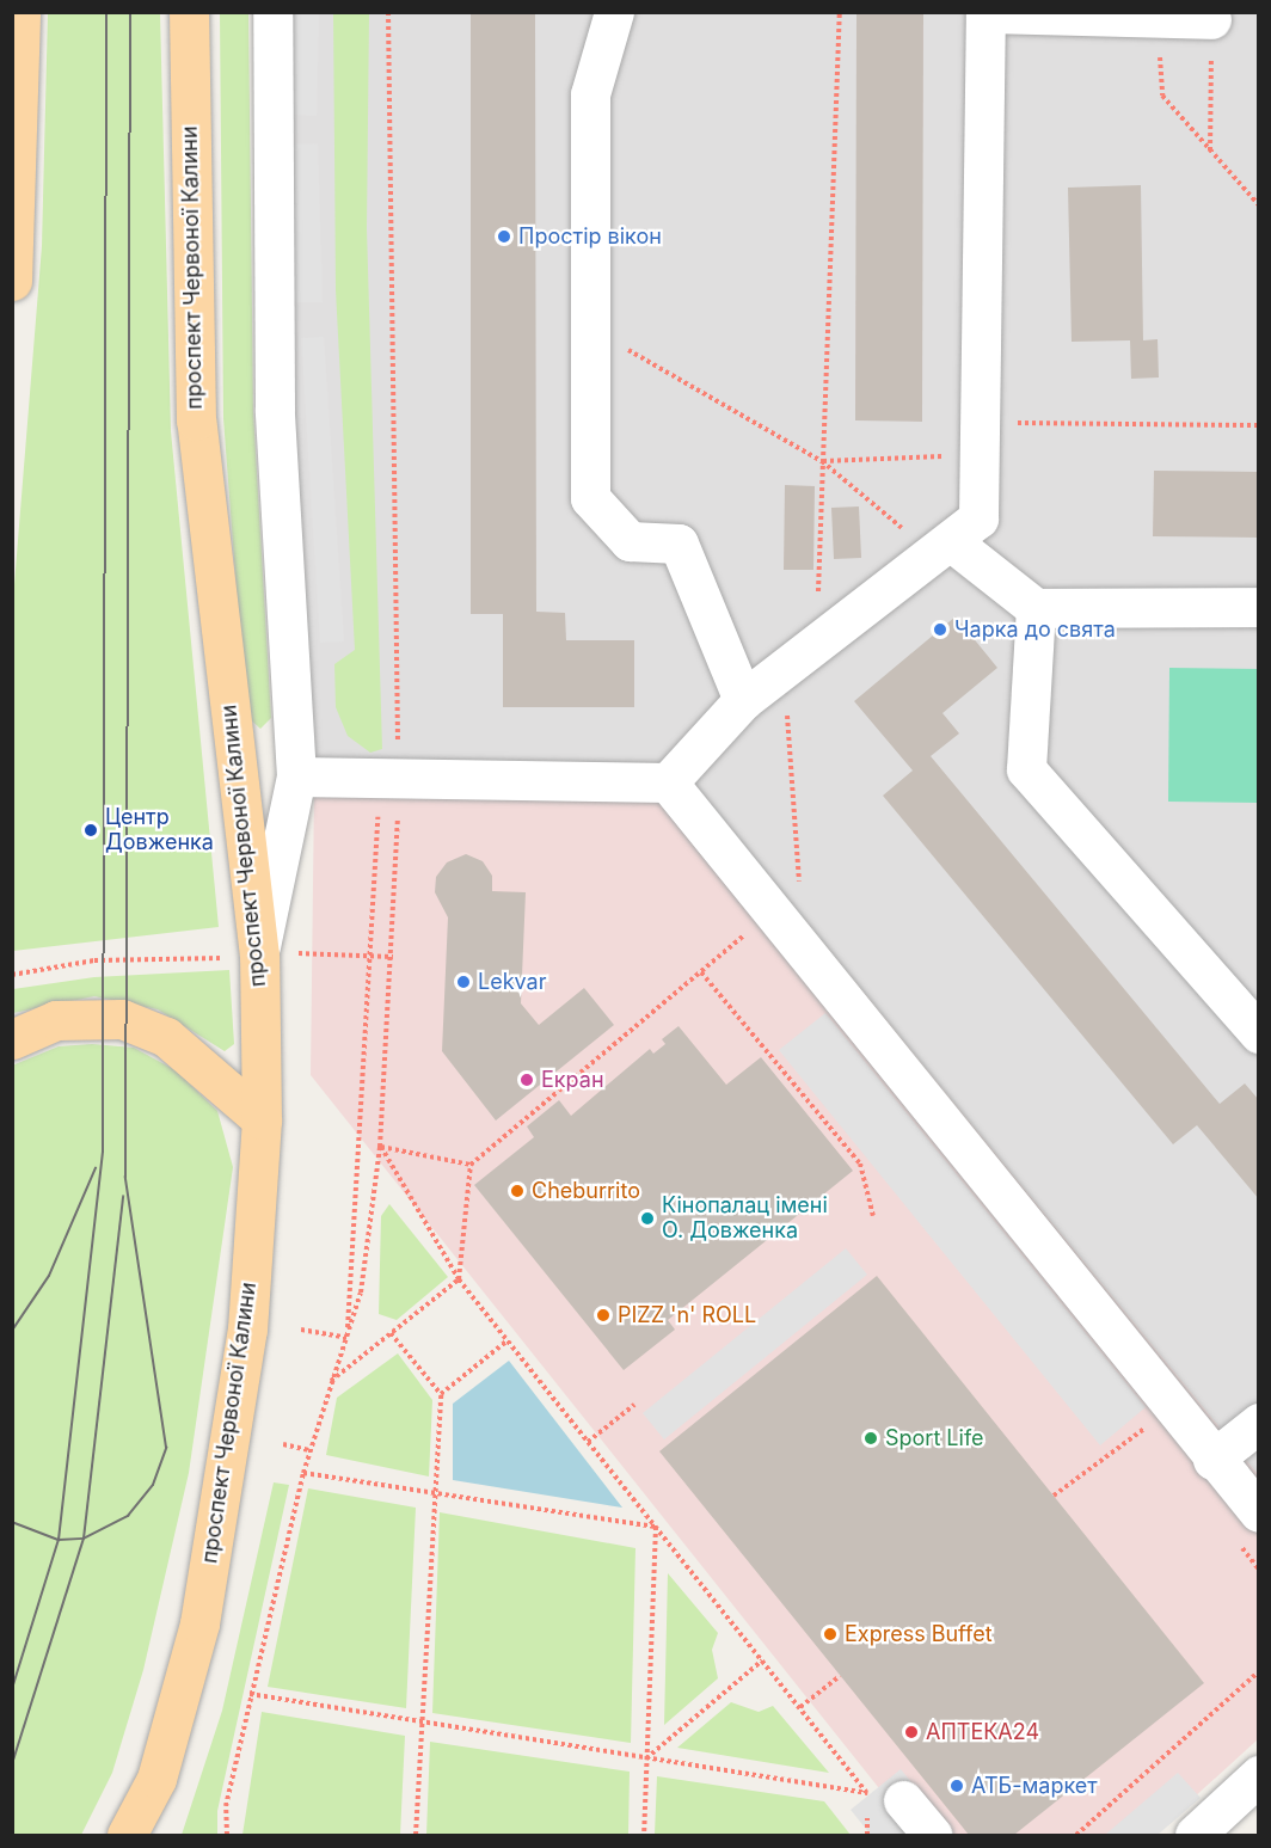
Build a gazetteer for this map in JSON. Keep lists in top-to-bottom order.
{
  "streets": {
    "main road": ["проспект Червоної Калини"]
  },
  "places": [
    "Простір вікон",
    "Чарка до свята",
    "Центр Довженка",
    "Lekvar",
    "Екран",
    "Cheburrito",
    "Кінопалац імені О. Довженка",
    "PIZZ 'n' ROLL",
    "Sport Life",
    "Express Buffet",
    "АПТЕКА24",
    "АТБ-маркет"
  ]
}
